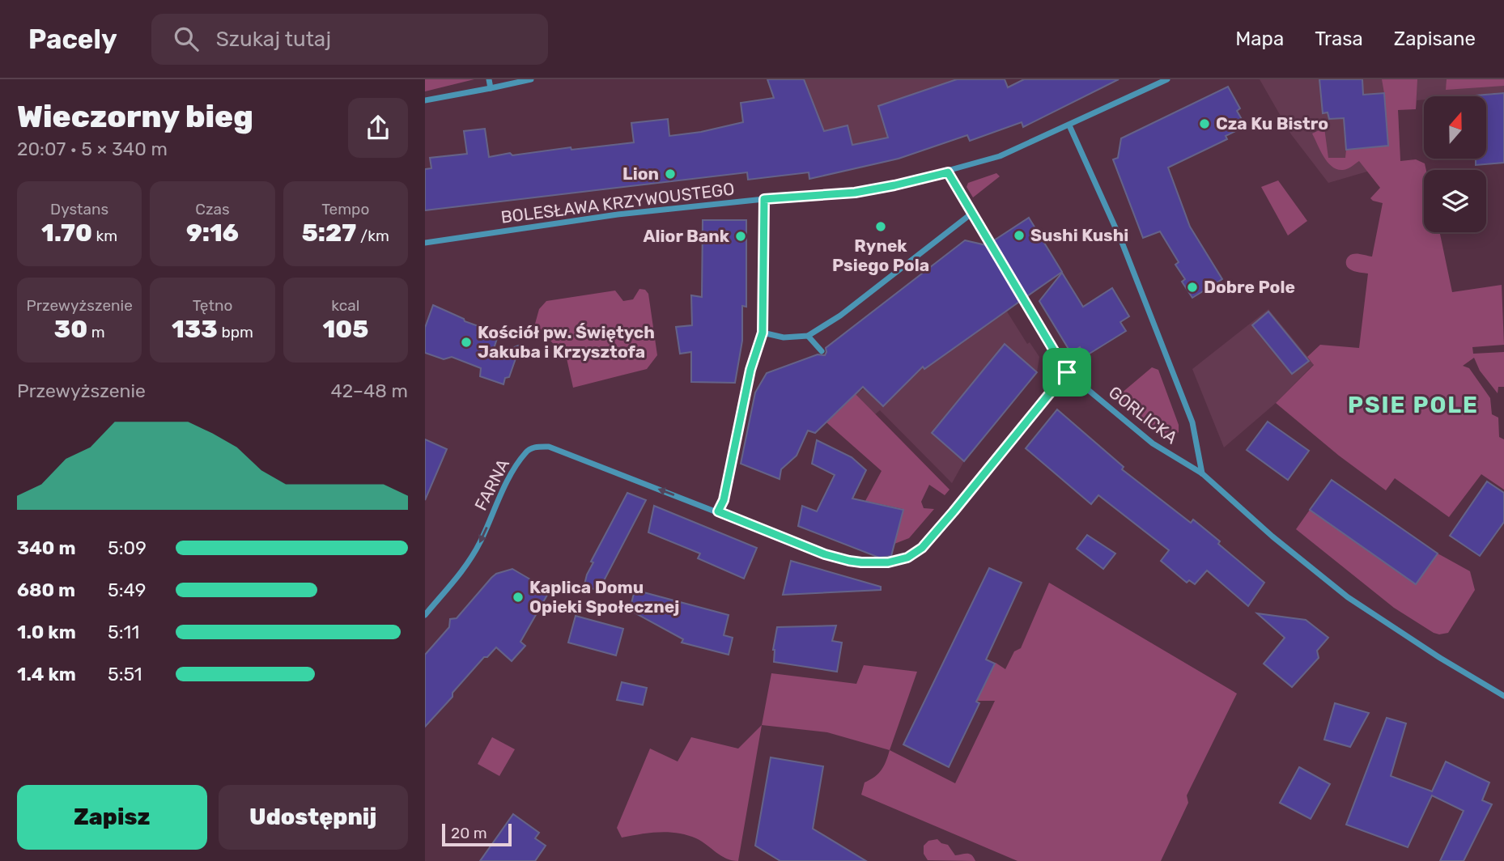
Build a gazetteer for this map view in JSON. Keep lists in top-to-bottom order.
{
  "streets": {
    "street": ["BOLESŁAWA KRZYWOUSTEGO", "GORLICKA", "FARNA"]
  },
  "crossings": [
    ["BOLESŁAWA KRZYWOUSTEGO", "GORLICKA"]
  ],
  "districts": ["PSIE POLE"],
  "places": [
    "Cza Ku Bistro",
    "Lion",
    "Rynek Psiego Pola",
    "Sushi Kushi",
    "Alior Bank",
    "Dobre Pole",
    "Kościół pw. Świętych Jakuba i Krzysztofa",
    "Kaplica Domu Opieki Społecznej"
  ],
  "scale_bar": "20 m",
  "north": "top",
  "page": {
    "header": "Pacely",
    "search": "Szukaj tutaj",
    "nav": ["Mapa", "Trasa", "Zapisane"],
    "heading": ["Wieczorny bieg", "20:07 · 5 × 340 m"],
    "stats": [
      ["Dystans", "1.70 km"],
      ["Czas", "9:16"],
      ["Tempo", "5:27 /km"],
      ["Przewyższenie", "30 m"],
      ["Tętno", "133 bpm"],
      ["kcal", "105"]
    ],
    "chart": ["Przewyższenie", "42–48 m"],
    "list": [
      {
        "name": "340 m",
        "note": "5:09"
      },
      {
        "name": "680 m",
        "note": "5:49"
      },
      {
        "name": "1.0 km",
        "note": "5:11"
      },
      {
        "name": "1.4 km",
        "note": "5:51"
      }
    ],
    "buttons": ["Zapisz", "Udostępnij"],
    "scale": "20 m"
  }
}
